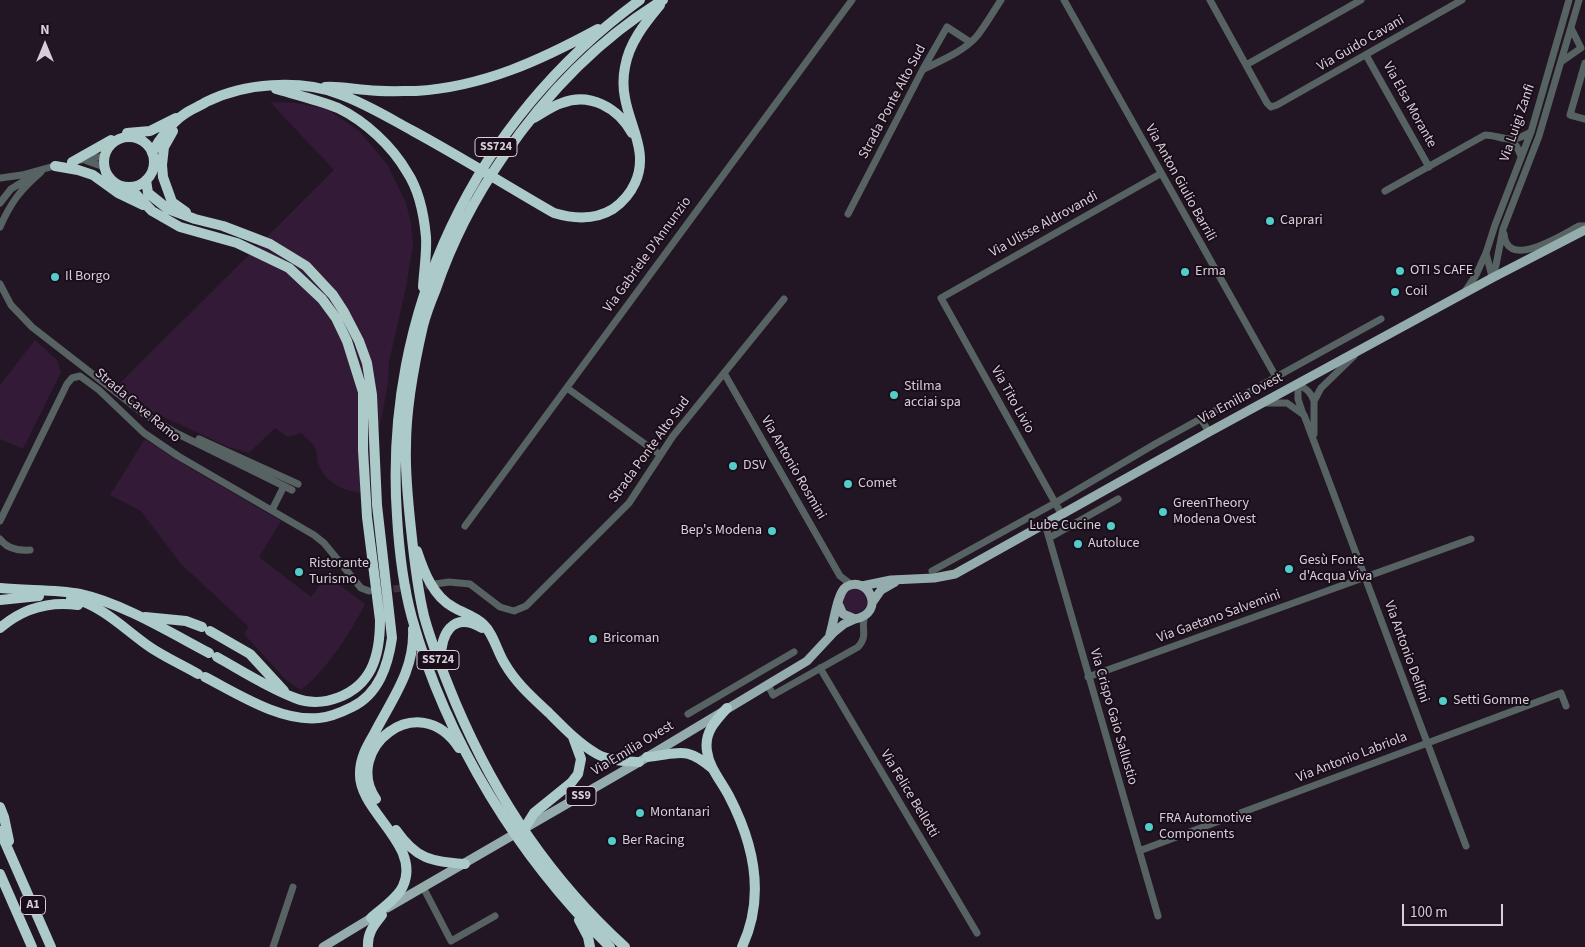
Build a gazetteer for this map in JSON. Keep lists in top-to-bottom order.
{
  "streets": {
    "highway": ["SS724", "A1"],
    "main road": ["Via Emilia Ovest", "SS9"],
    "street": [
      "Via Guido Cavani",
      "Strada Ponte Alto Sud",
      "Via Elsa Morante",
      "Via Luigi Zanfi",
      "Via Anton Giulio Barrili",
      "Via Ulisse Aldrovandi",
      "Via Gabriele D'Annunzio",
      "Via Tito Livio",
      "Strada Cave Ramo",
      "Via Antonio Rosmini",
      "Via Gaetano Salvemini",
      "Via Antonio Delfini",
      "Via Crispo Gaio Sallustio",
      "Via Antonio Labriola",
      "Via Felice Bellotti"
    ]
  },
  "crossings": [
    ["Via Guido Cavani", "Via Elsa Morante"],
    ["Strada Ponte Alto Sud", "Via Antonio Rosmini"],
    ["Via Luigi Zanfi", "Via Emilia Ovest"],
    ["Via Anton Giulio Barrili", "Via Ulisse Aldrovandi"],
    ["Via Anton Giulio Barrili", "Via Emilia Ovest"],
    ["Via Ulisse Aldrovandi", "Via Tito Livio"],
    ["Via Emilia Ovest", "Via Tito Livio"],
    ["Via Emilia Ovest", "Via Antonio Delfini"],
    ["Via Emilia Ovest", "Via Crispo Gaio Sallustio"],
    ["Via Gaetano Salvemini", "Via Antonio Delfini"],
    ["Via Gaetano Salvemini", "Via Crispo Gaio Sallustio"],
    ["Via Antonio Delfini", "Via Antonio Labriola"],
    ["Via Crispo Gaio Sallustio", "Via Antonio Labriola"]
  ],
  "places": [
    "Caprari",
    "OTI S CAFE",
    "Erma",
    "Il Borgo",
    "Coil",
    "Stilma acciai spa",
    "DSV",
    "Comet",
    "GreenTheory Modena Ovest",
    "Lube Cucine",
    "Bep's Modena",
    "Autoluce",
    "Gesù Fonte d'Acqua Viva",
    "Ristorante Turismo",
    "Bricoman",
    "Setti Gomme",
    "Montanari",
    "FRA Automotive Components",
    "Ber Racing"
  ],
  "scale_bar": "100 m",
  "north": "top"
}
